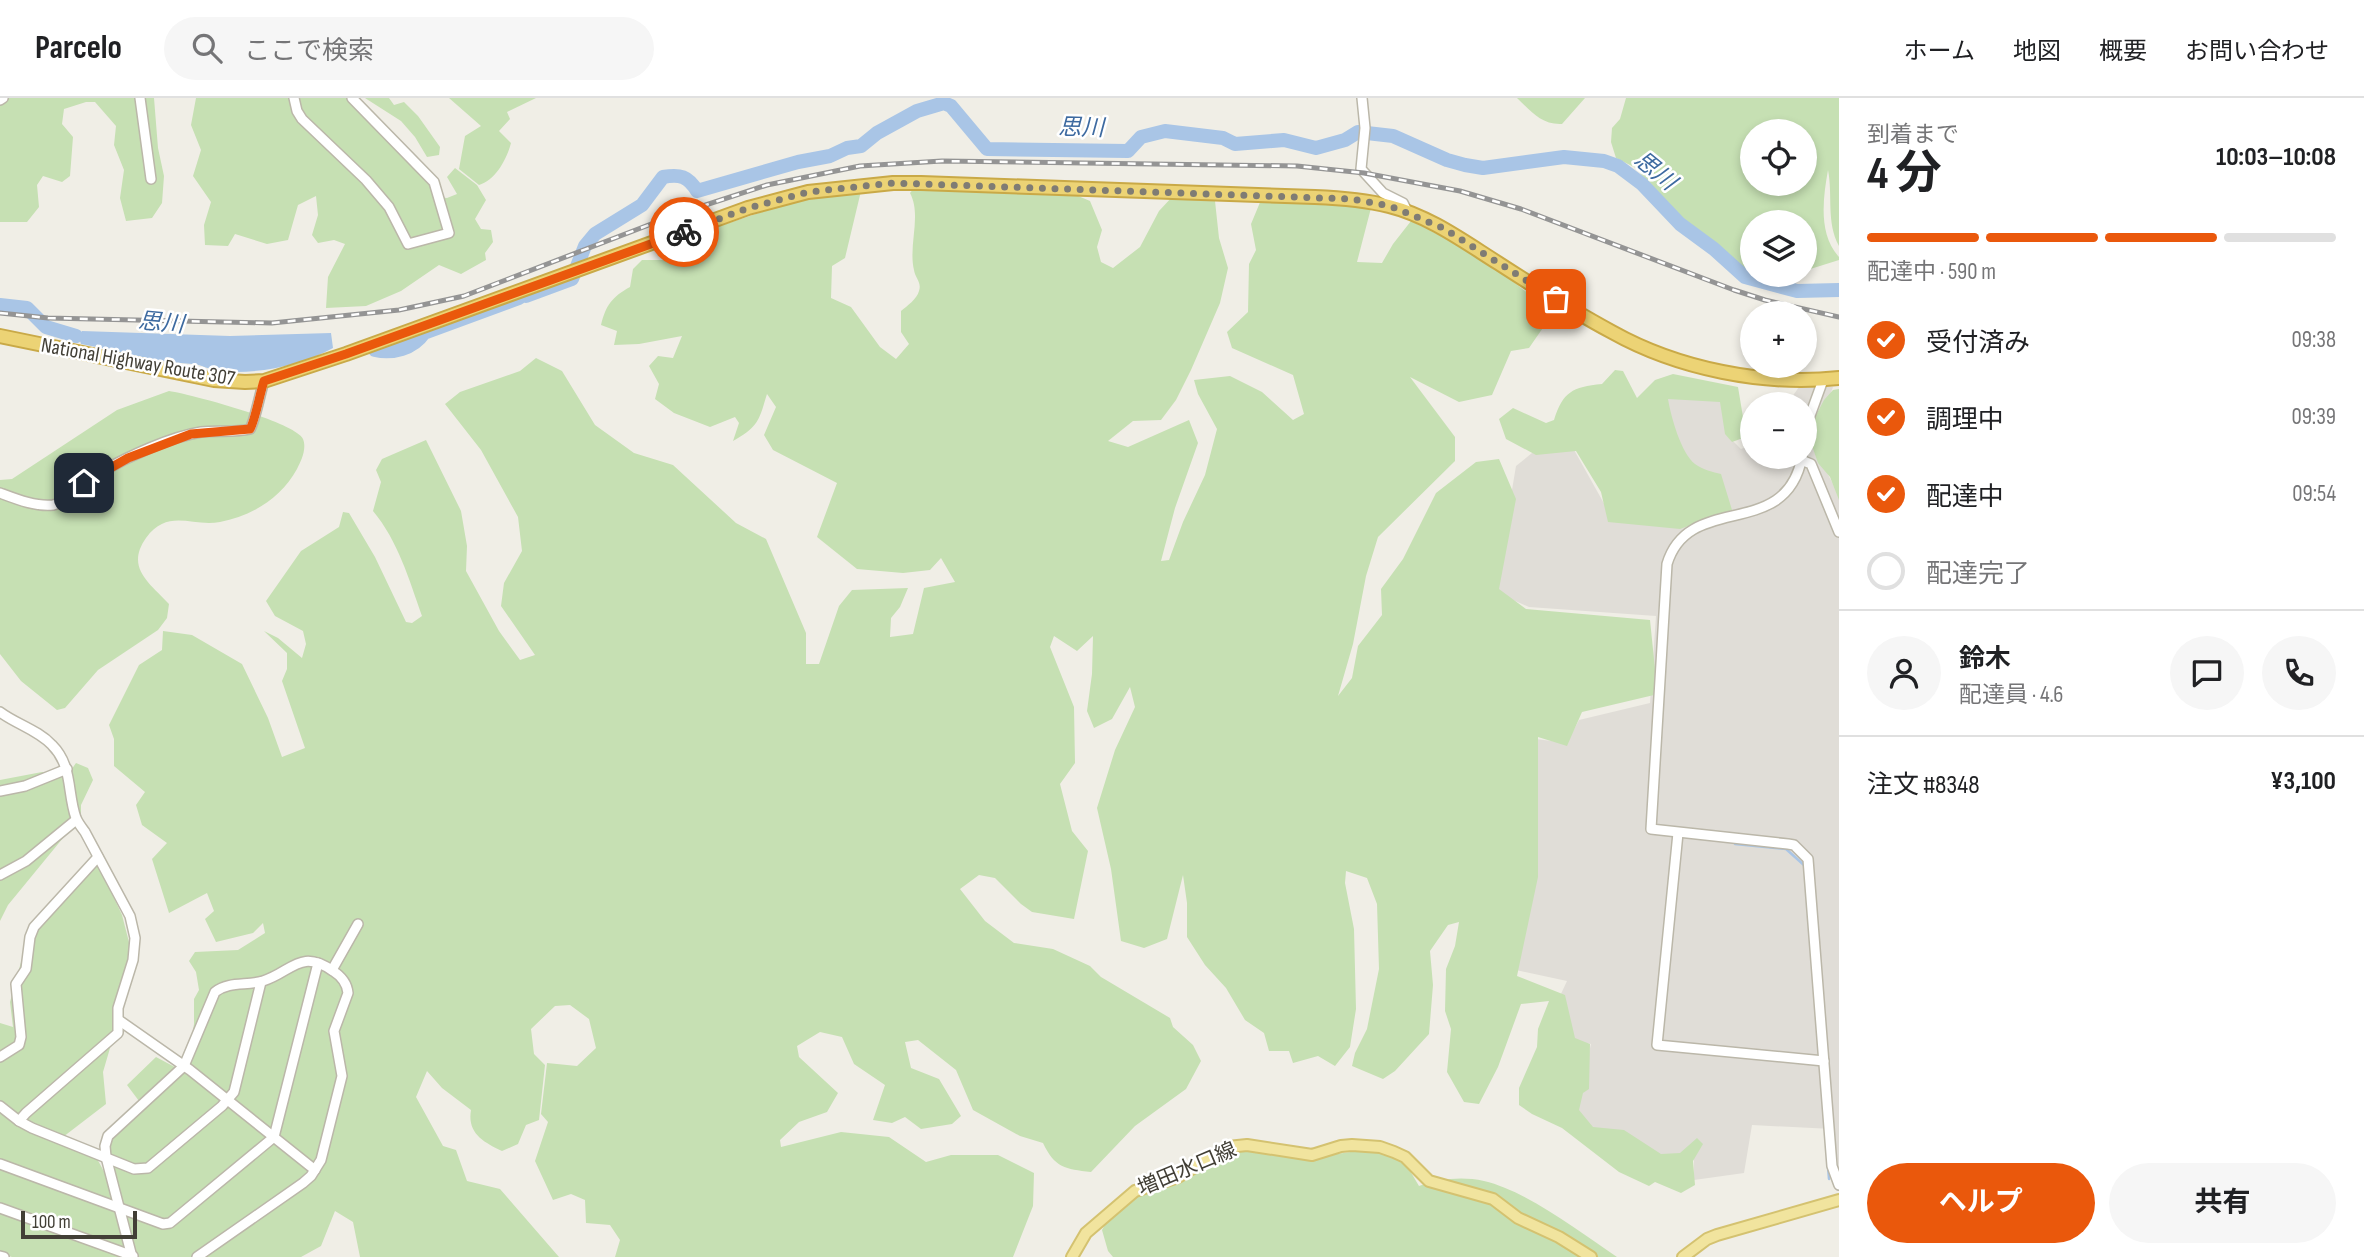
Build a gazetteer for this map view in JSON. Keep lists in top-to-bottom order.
{
  "streets": {
    "highway": ["National Highway Route 307"],
    "main road": ["増田水口線"]
  },
  "water": ["思川"],
  "scale_bar": "100 m",
  "page": {
    "header": "Parcelo",
    "search": "ここで検索",
    "nav": [
      "ホーム",
      "地図",
      "概要",
      "お問い合わせ"
    ],
    "heading": ["4 分", "到着まで", "10:03–10:08"],
    "panel": [
      "鈴木",
      "配達員 · 4.6",
      "注文 #8348",
      "¥3,100"
    ],
    "map_buttons": ["+", "−"],
    "bar": "配達中 · 590 m",
    "list": [
      ["受付済み", "09:38"],
      ["調理中", "09:39"],
      ["配達中", "09:54"],
      "配達完了"
    ],
    "buttons": ["ヘルプ", "共有"],
    "scale": "100 m"
  }
}
